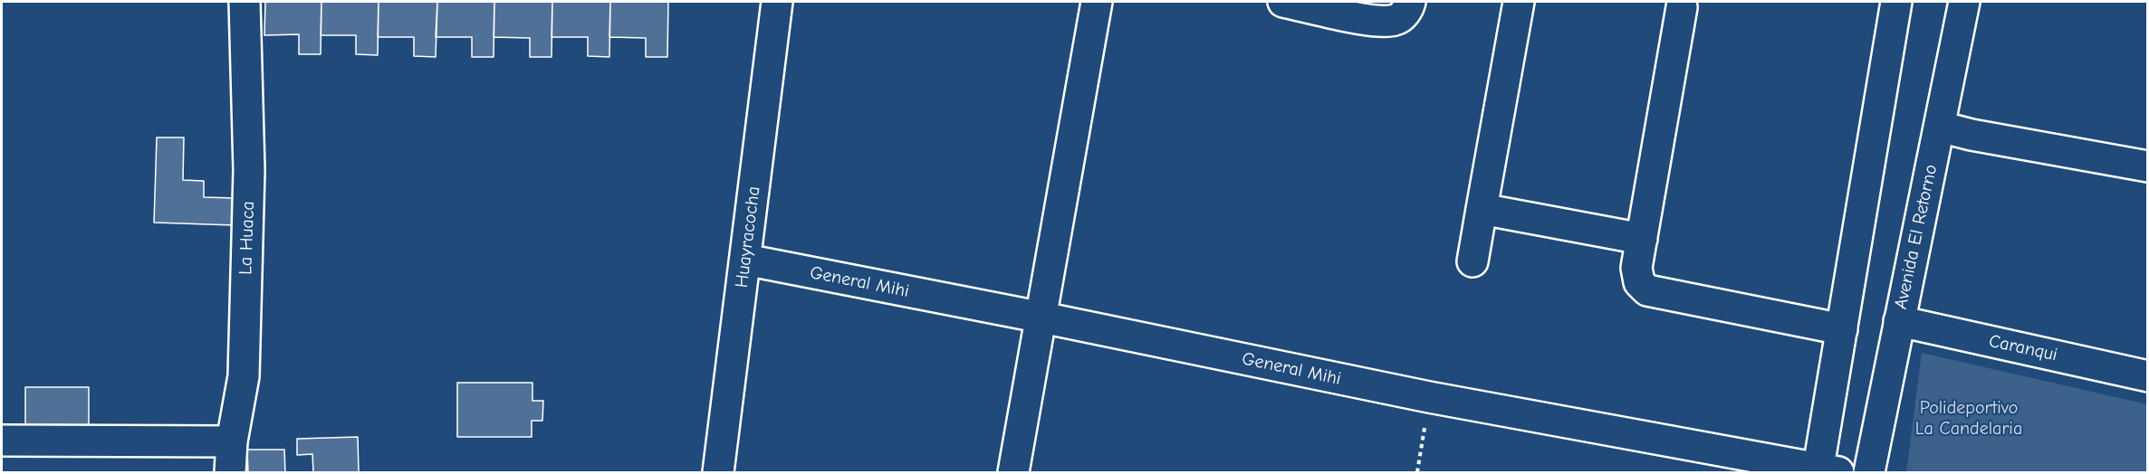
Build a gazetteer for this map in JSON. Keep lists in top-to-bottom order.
{
  "streets": {
    "street": [
      "Huayracocha",
      "Avenida El Retorno",
      "La Huaca",
      "General Mihi",
      "Caranqui"
    ]
  },
  "crossings": [
    ["Huayracocha", "General Mihi"],
    ["Avenida El Retorno", "Caranqui"]
  ],
  "parks": ["Polideportivo La Candelaria"]
}
